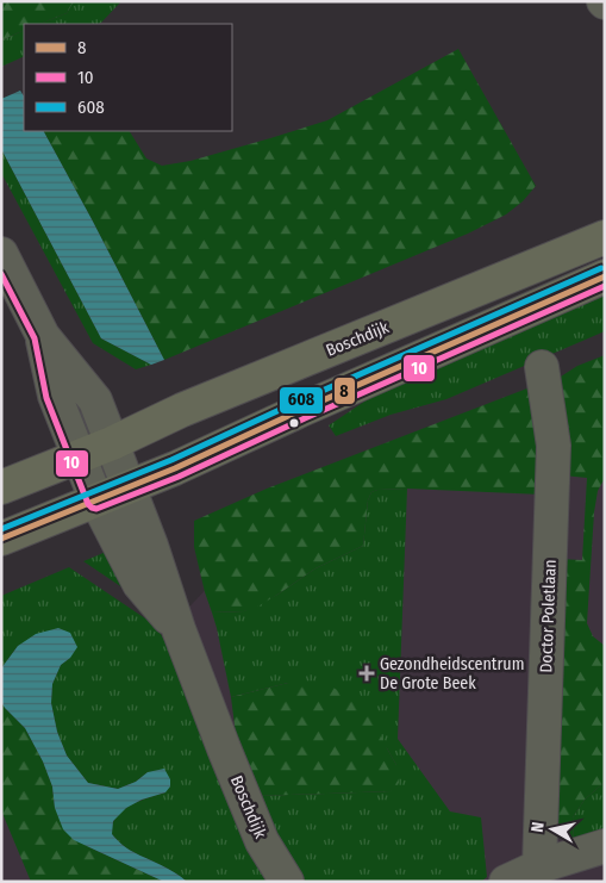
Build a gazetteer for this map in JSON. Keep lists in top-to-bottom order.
{
  "streets": {
    "main road": ["Boschdijk"],
    "street": ["Doctor Poletlaan"]
  },
  "places": {
    "health": ["Gezondheidscentrum De Grote Beek"]
  },
  "lines": ["transit line 608", "transit line 10", "transit line 8"],
  "legend": ["8", "10", "608"],
  "north": "left"
}
